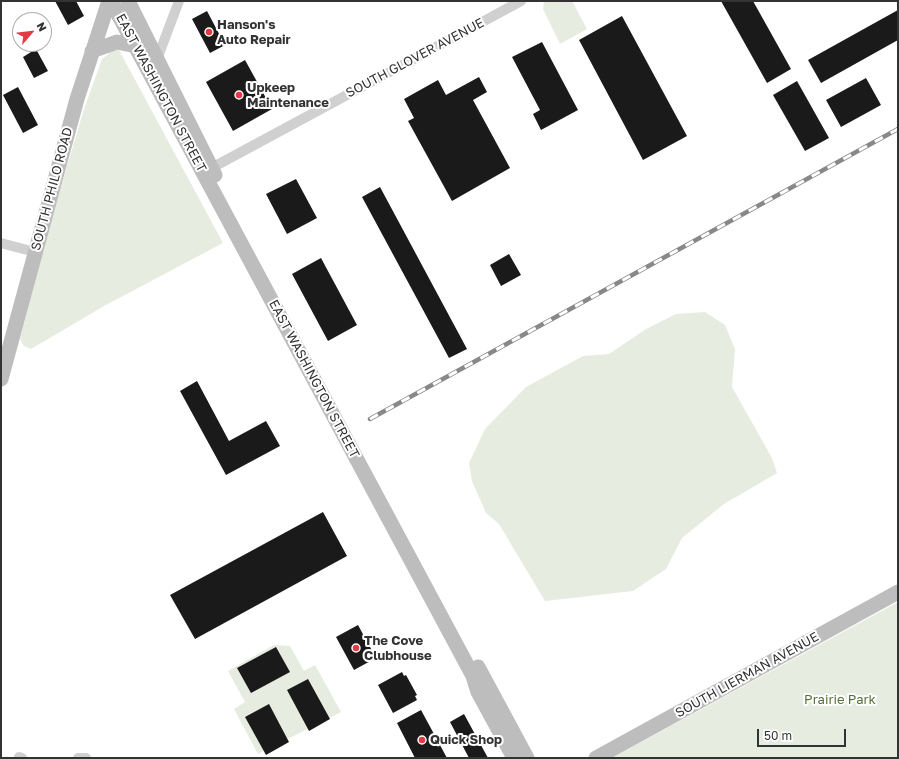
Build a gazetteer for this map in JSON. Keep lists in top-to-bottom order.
{
  "streets": {
    "main road": ["EAST WASHINGTON STREET", "SOUTH PHILO ROAD", "SOUTH LIERMAN AVENUE"],
    "street": ["SOUTH GLOVER AVENUE"]
  },
  "crossings": [
    ["SOUTH GLOVER AVENUE", "EAST WASHINGTON STREET"],
    ["EAST WASHINGTON STREET", "SOUTH PHILO ROAD"]
  ],
  "parks": ["Prairie Park"],
  "places": [
    "Hanson's Auto Repair",
    "Upkeep Maintenance",
    "The Cove Clubhouse",
    "Quick Shop"
  ],
  "scale_bar": "50 m",
  "north": "top right"
}
